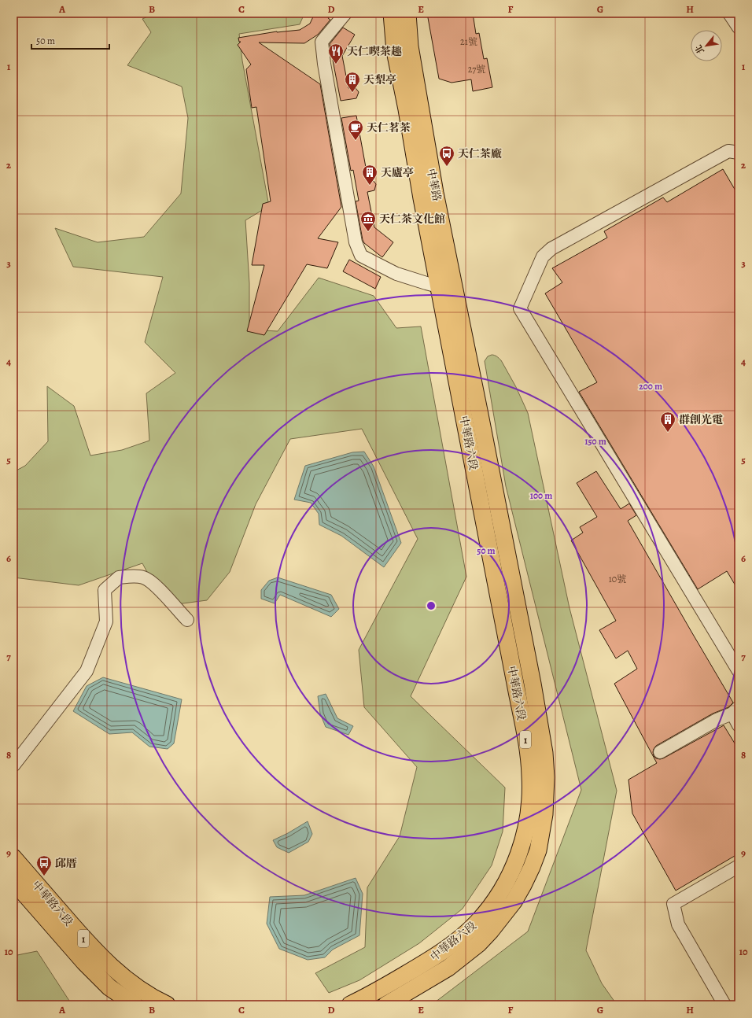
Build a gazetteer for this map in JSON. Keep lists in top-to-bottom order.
{
  "streets": {
    "main road": ["中華路", "中華路六段", "1"]
  },
  "crossings": [
    ["中華路", "中華路六段"]
  ],
  "places": {
    "restaurant": ["天仁喫茶趣"],
    "building": ["天梨亭", "天廬亭", "群創光電"],
    "cafe": ["天仁茗茶"],
    "bus stop": ["天仁茶廠", "邱厝"],
    "museum": ["天仁茶文化館"]
  },
  "house_numbers": ["21號", "27號", "10號"],
  "scale_bar": "50 m",
  "north": "bottom left",
  "grid": {
    "columns": [
      "A",
      "B",
      "C",
      "D",
      "E",
      "F",
      "G",
      "H"
    ],
    "rows": [
      "1",
      "2",
      "3",
      "4",
      "5",
      "6",
      "7",
      "8",
      "9",
      "10"
    ]
  },
  "rings": [
    "200 m",
    "150 m",
    "100 m",
    "50 m"
  ]
}
